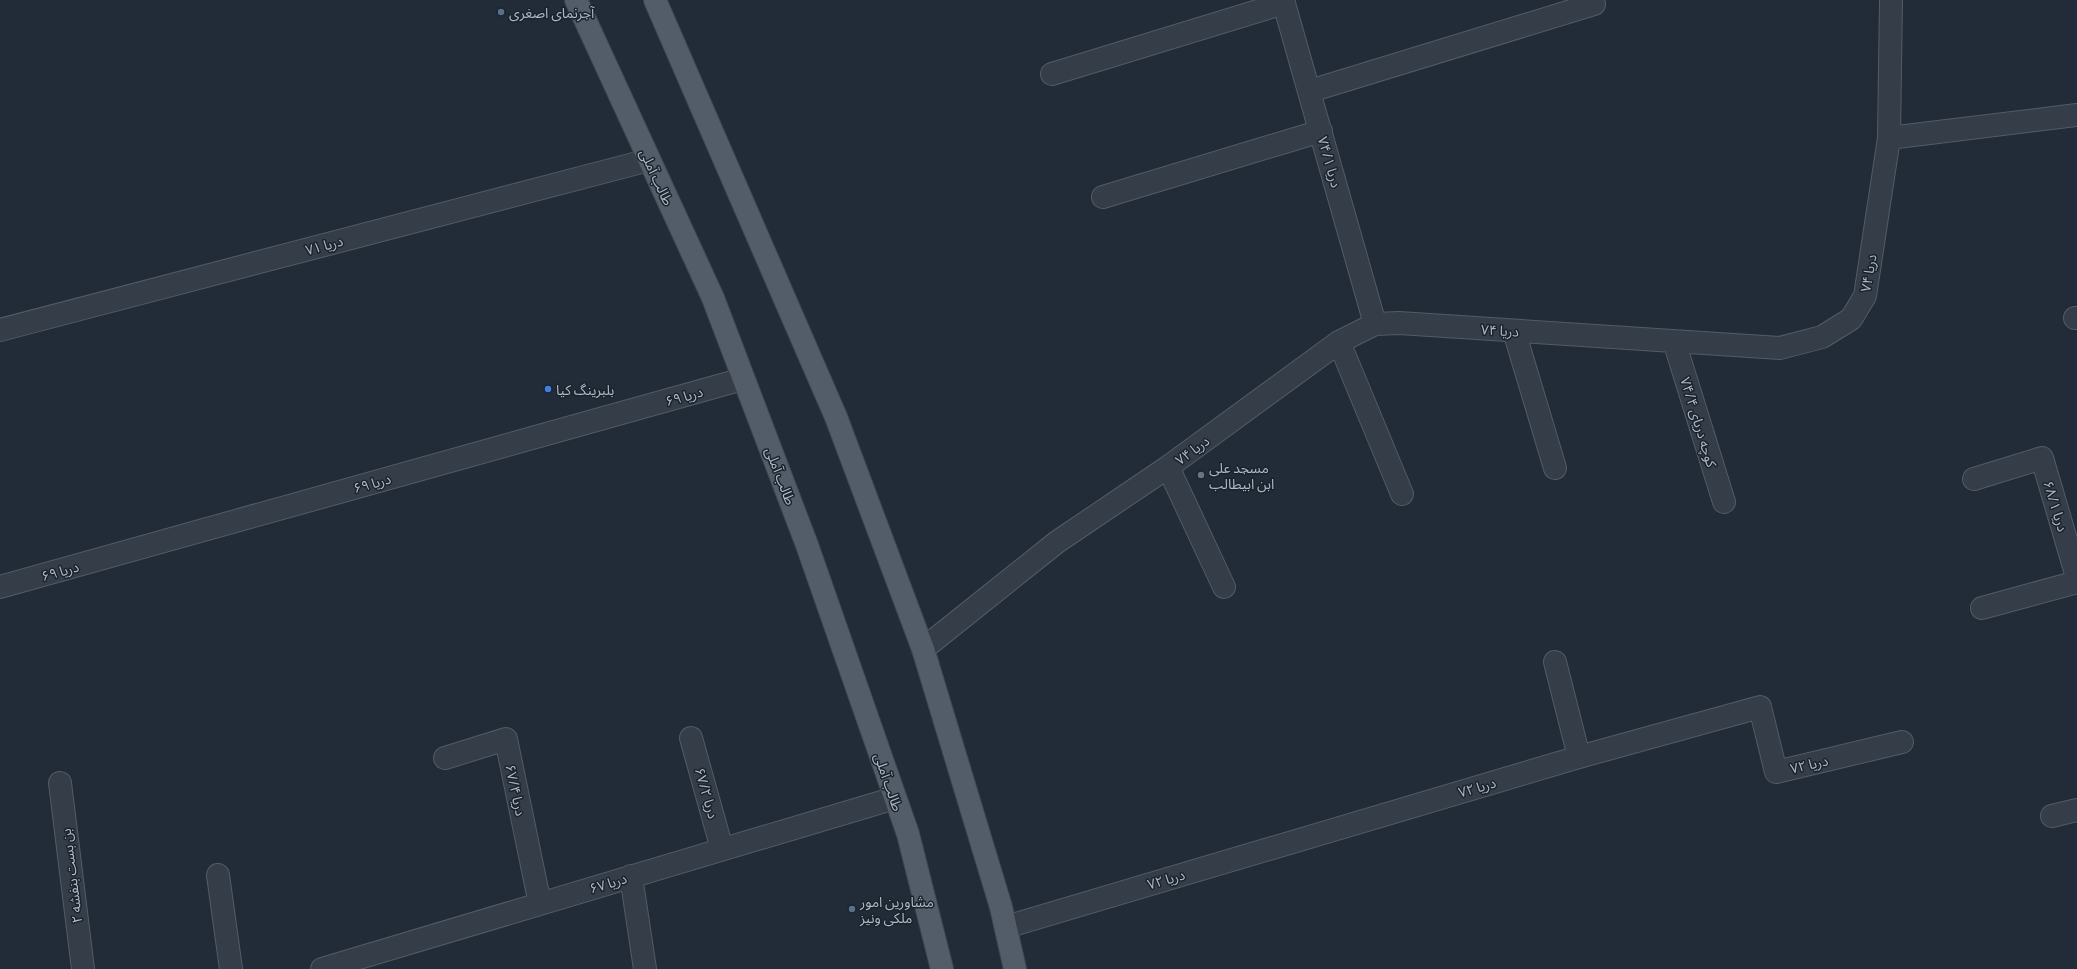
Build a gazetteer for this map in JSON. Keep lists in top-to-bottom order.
{
  "streets": {
    "main road": ["طالب آملی"],
    "street": [
      "دریا ۷۴/۱",
      "دریا ۷۱",
      "دریا ۷۴",
      "دریا ۶۹",
      "کوچه دریای ۷۴/۴",
      "دریا ۶۸/۱",
      "دریا ۷۲",
      "دریا ۶۷/۴",
      "دریا ۶۷/۲",
      "بن بست بنفشه ۲",
      "دریا ۶۷"
    ]
  },
  "crossings": [
    ["دریا ۷۴/۱", "دریا ۷۴"],
    ["طالب آملی", "دریا ۷۱"],
    ["طالب آملی", "دریا ۶۹"],
    ["طالب آملی", "دریا ۶۷"],
    ["دریا ۷۴", "کوچه دریای ۷۴/۴"],
    ["دریا ۶۷/۴", "دریا ۶۷"],
    ["دریا ۶۷/۲", "دریا ۶۷"]
  ],
  "places": [
    "آجرنمای اصغری",
    "بلبرینگ کیا",
    "مسجد علی ابن ابیطالب",
    "مشاورین امور ملکی ونیز"
  ]
}
